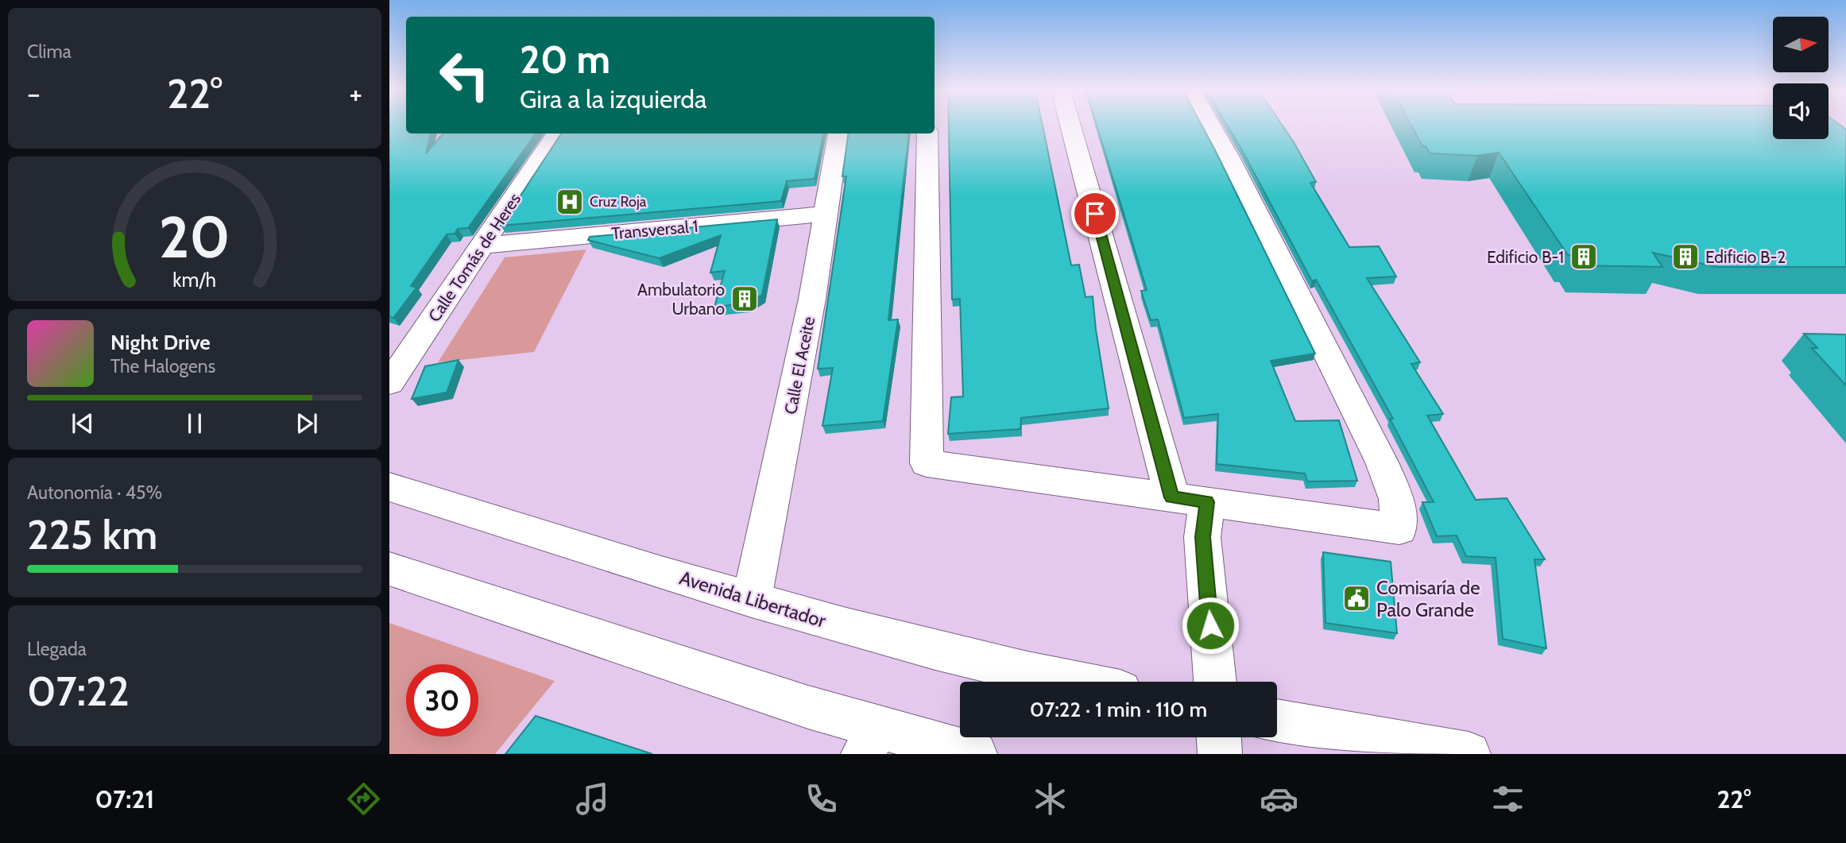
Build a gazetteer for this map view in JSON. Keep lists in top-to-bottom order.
{
  "streets": {
    "street": [
      "Transversal 1",
      "Calle Tomás de Heres",
      "Calle El Aceite",
      "Avenida Libertador"
    ]
  },
  "crossings": [
    ["Transversal 1", "Calle Tomás de Heres"],
    ["Transversal 1", "Calle El Aceite"],
    ["Calle El Aceite", "Avenida Libertador"]
  ],
  "places": {
    "hospital": ["Cruz Roja"],
    "building": ["Edificio B-1", "Edificio B-2", "Ambulatorio Urbano"],
    "public building": ["Comisaría de Palo Grande"]
  },
  "north": "right",
  "page": {
    "tile": [
      "Clima",
      ["Autonomía · 45%", "225 km"],
      ["Llegada", "07:22"]
    ],
    "turn": ["20 m", "Gira a la izquierda"],
    "heat": ["−", "22°", "+"],
    "song": ["Night Drive", "The Halogens"],
    "limit": "30",
    "trip": "07:22 · 1 min · 110 m",
    "tabs": ["07:21", "22°"],
    "gauge": ["20", "km/h"]
  }
}
